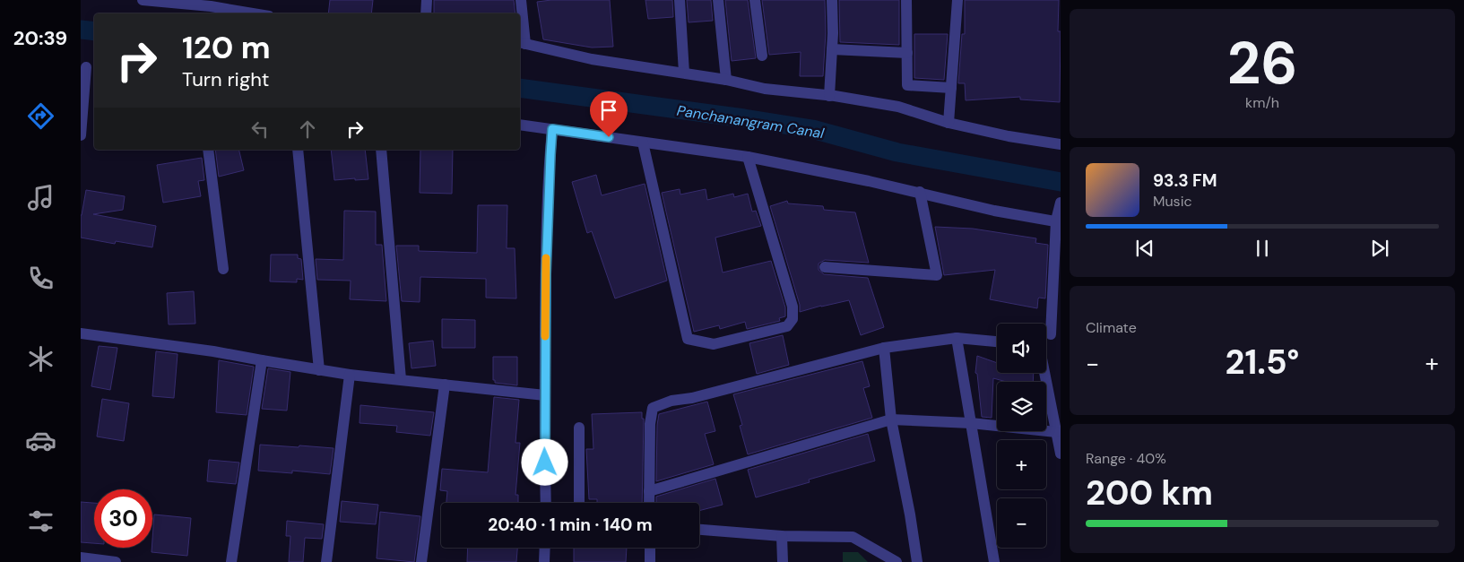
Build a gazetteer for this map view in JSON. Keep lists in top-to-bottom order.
{
  "water": ["Panchanangram Canal"],
  "page": {
    "tabs": "20:39",
    "tile": [
      ["26", "km/h"],
      "Climate",
      ["Range · 40%", "200 km"]
    ],
    "turn": ["120 m", "Turn right"],
    "song": ["93.3 FM", "Music"],
    "map_buttons": ["+", "−"],
    "heat": ["−", "21.5°", "+"],
    "limit": "30",
    "trip": "20:40 · 1 min · 140 m"
  }
}
